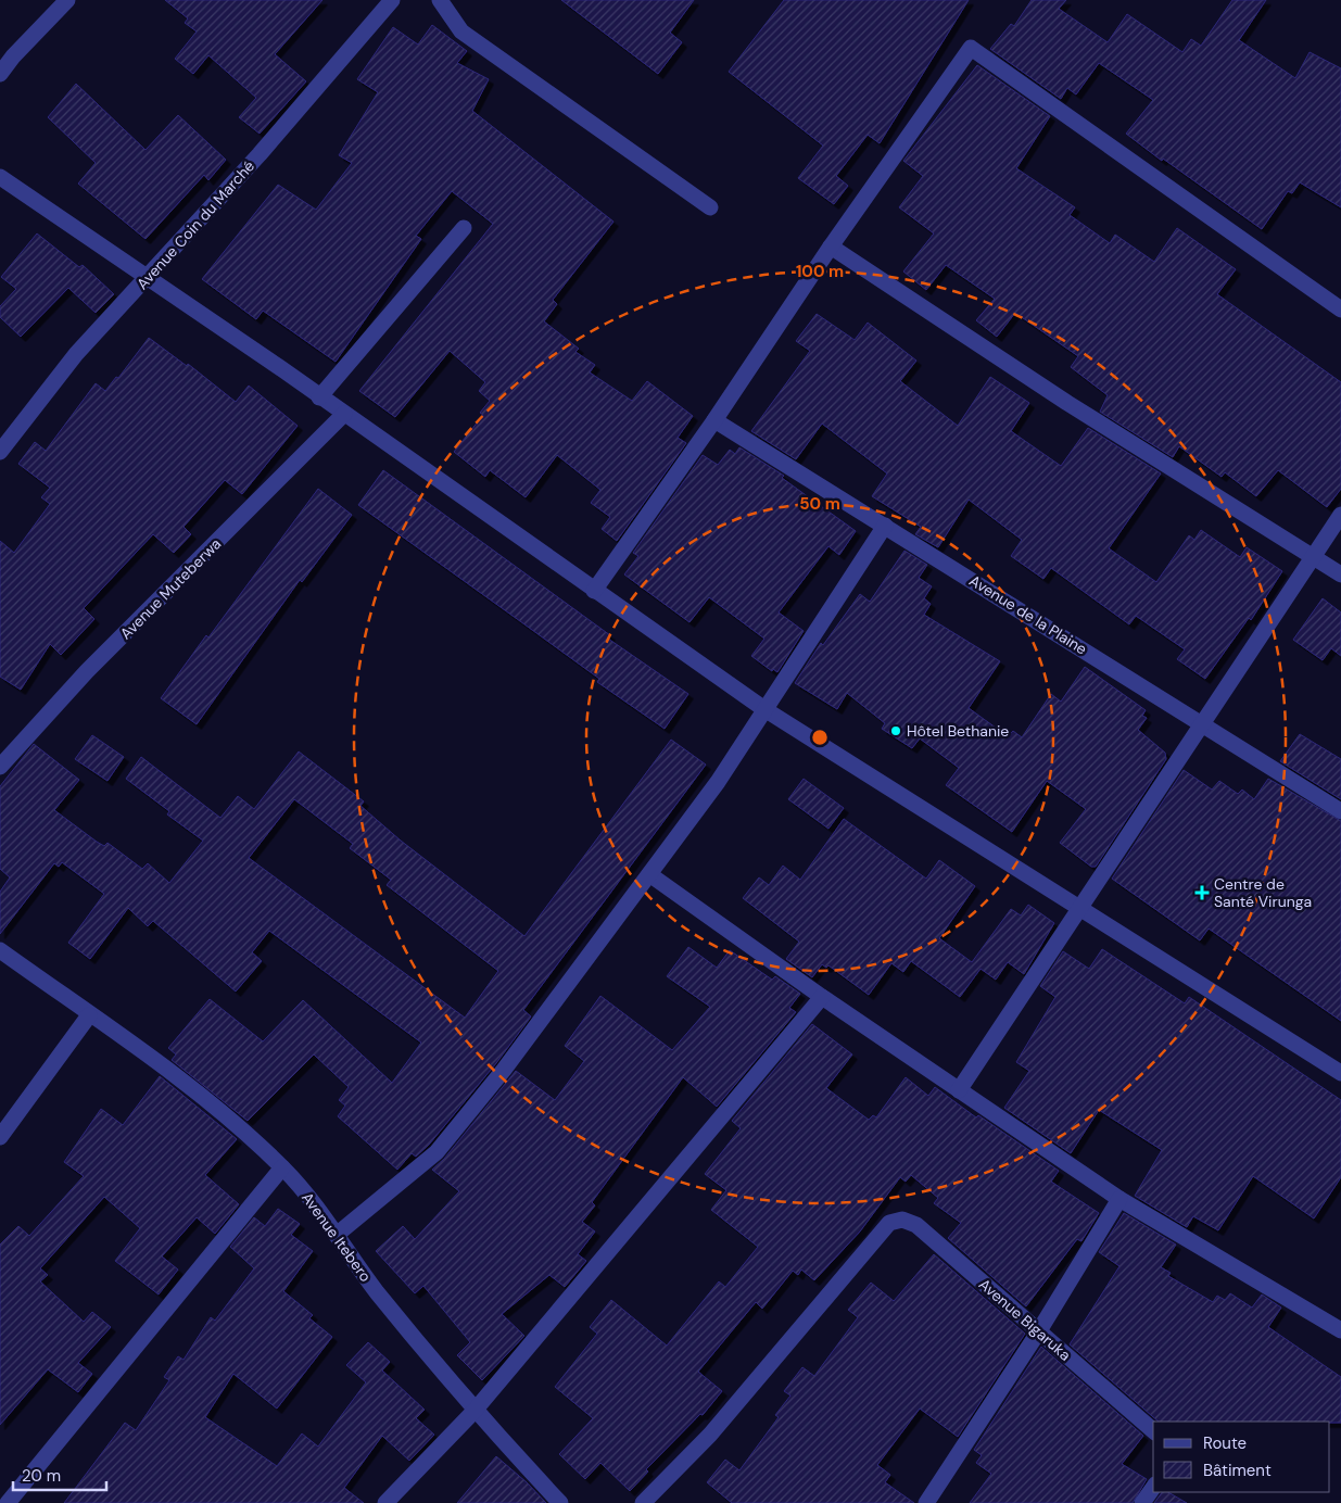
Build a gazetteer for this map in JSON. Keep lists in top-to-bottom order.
{
  "streets": {
    "street": [
      "Avenue Coin du Marché",
      "Avenue Muteberwa",
      "Avenue de la Plaine",
      "Avenue Itebero",
      "Avenue Bigaruka"
    ]
  },
  "places": {
    "other": ["Hôtel Bethanie"],
    "health": ["Centre de Santé Virunga"]
  },
  "legend": ["Route", "Bâtiment"],
  "scale_bar": "20 m",
  "rings": ["100 m", "50 m"]
}
